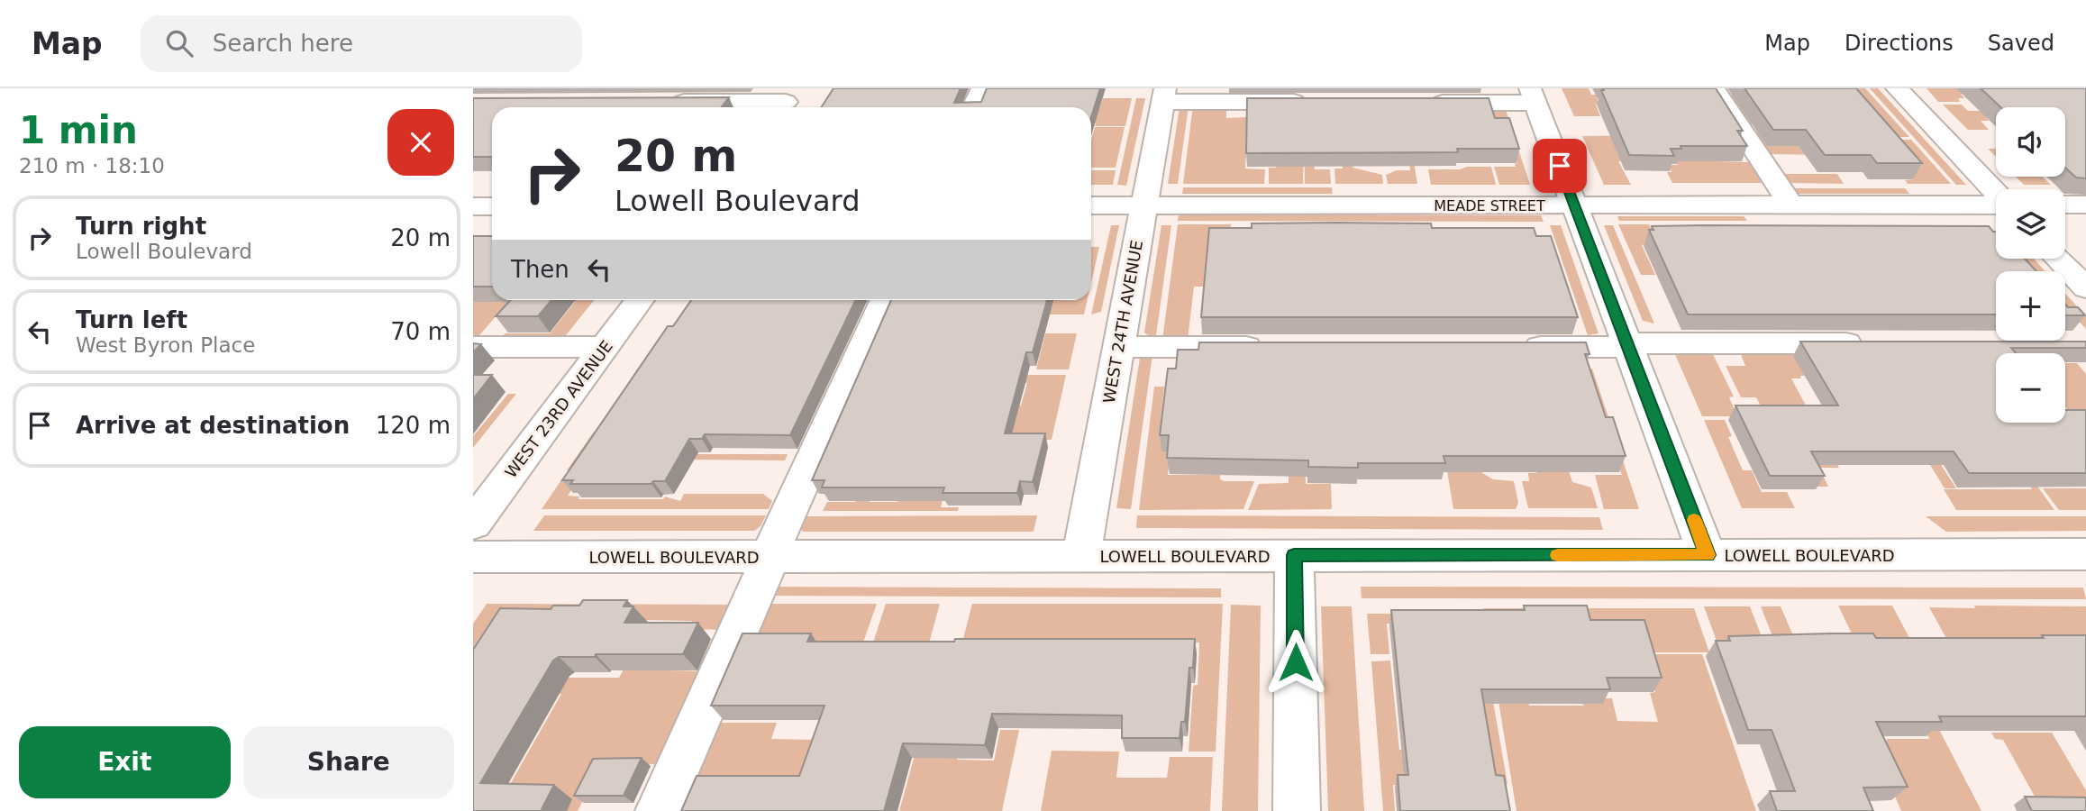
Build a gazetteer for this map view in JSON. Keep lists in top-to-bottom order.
{
  "streets": {
    "street": [
      "MEADE STREET",
      "WEST 24TH AVENUE",
      "WEST 23RD AVENUE",
      "LOWELL BOULEVARD"
    ]
  },
  "crossings": [
    ["MEADE STREET", "WEST 24TH AVENUE"],
    ["WEST 24TH AVENUE", "LOWELL BOULEVARD"]
  ],
  "page": {
    "header": "Map",
    "search": "Search here",
    "nav": ["Map", "Directions", "Saved"],
    "heading": ["1 min", "210 m · 18:10"],
    "map_buttons": ["+", "−"],
    "turn": ["20 m", "Lowell Boulevard"],
    "list": [
      {
        "name": "Turn right",
        "note": "Lowell Boulevard",
        "value": "20 m"
      },
      {
        "name": "Turn left",
        "note": "West Byron Place",
        "value": "70 m"
      },
      {
        "name": "Arrive at destination",
        "value": "120 m"
      }
    ],
    "then": "Then",
    "buttons": ["Exit", "Share"]
  }
}
